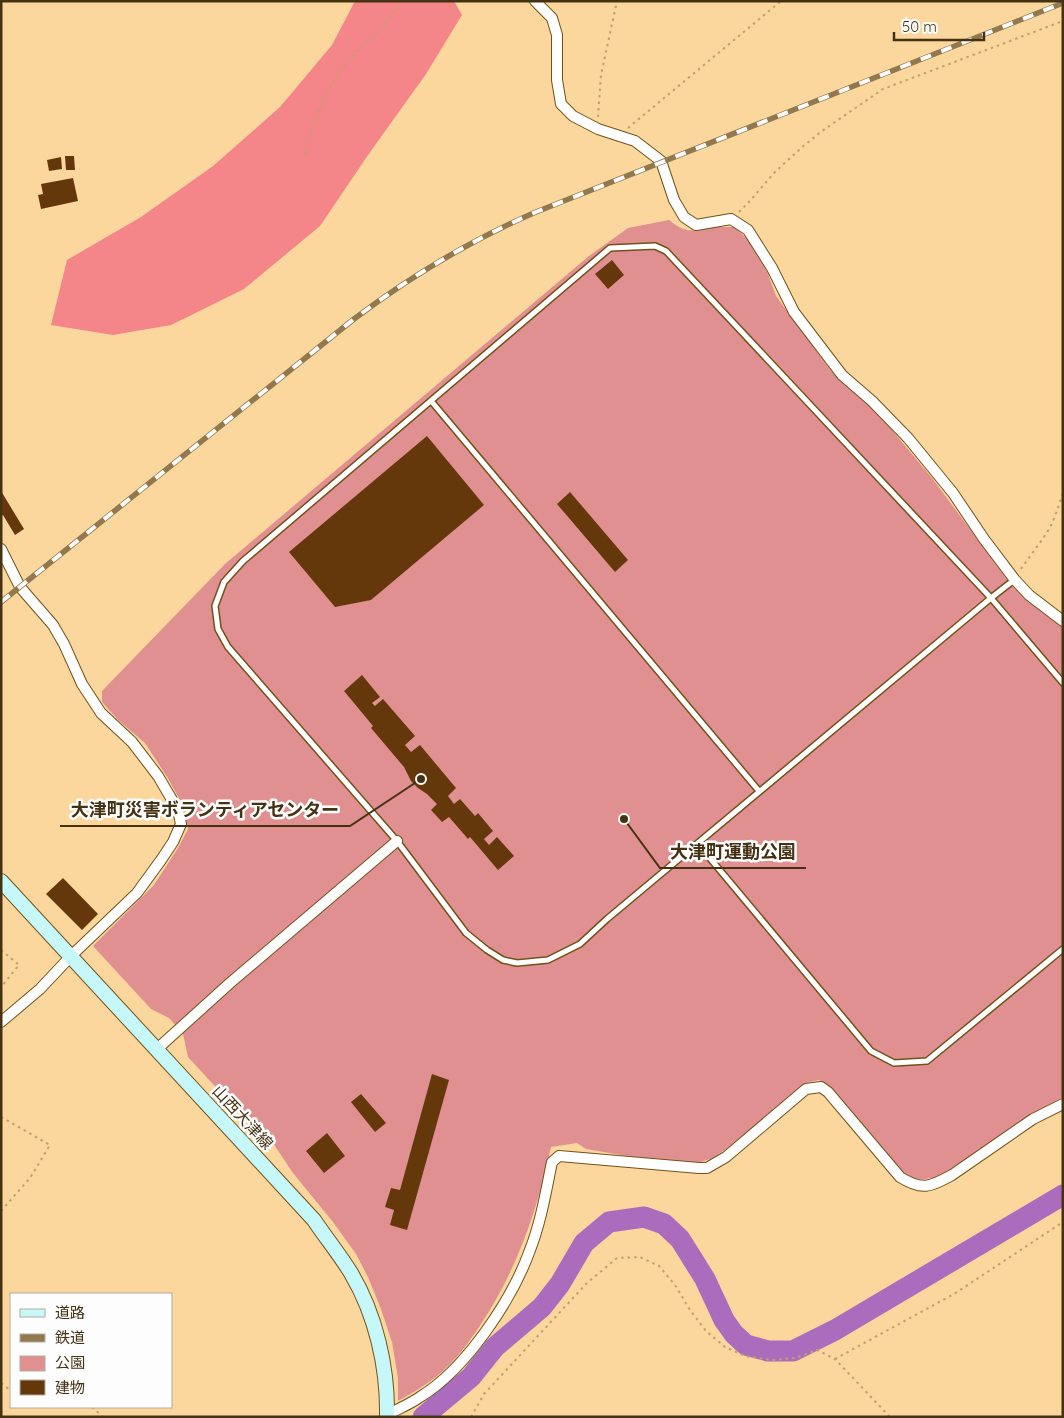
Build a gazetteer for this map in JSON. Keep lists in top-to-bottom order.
{
  "streets": {
    "main road": ["山西大津線"]
  },
  "places": ["大津町災害ボランティアセンター", "大津町運動公園"],
  "legend": [
    "道路",
    "鉄道",
    "公園",
    "建物"
  ],
  "scale_bar": "50 m"
}
